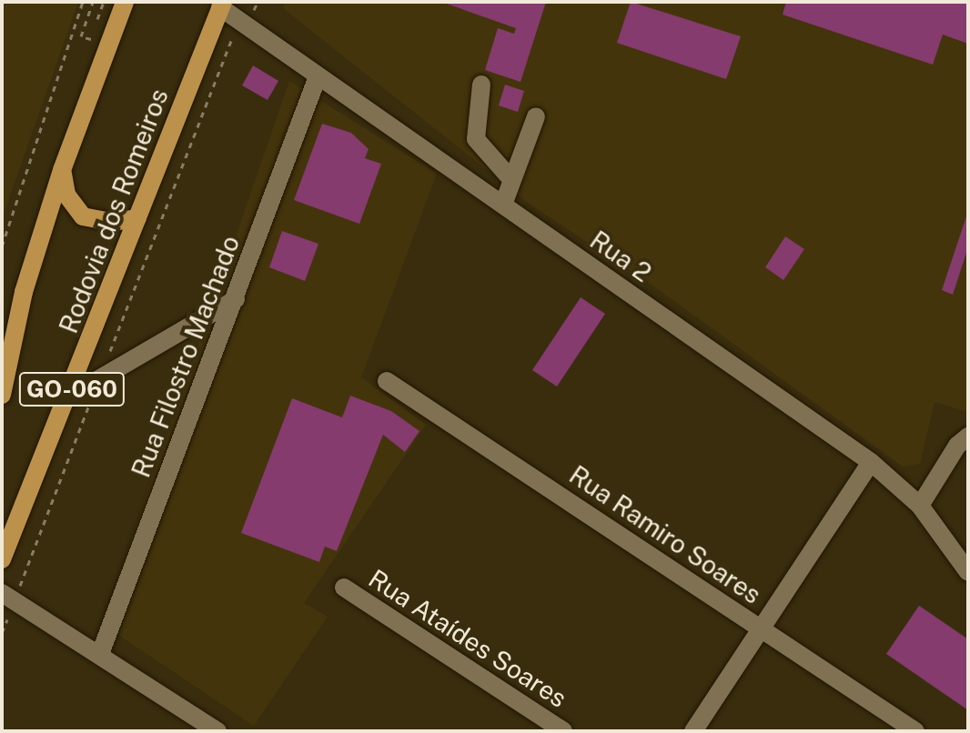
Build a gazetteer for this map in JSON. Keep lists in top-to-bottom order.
{
  "streets": {
    "main road": ["Rodovia dos Romeiros", "GO-060"],
    "street": [
      "Rua 2",
      "Rua Filostro Machado",
      "Rua Ramiro Soares",
      "Rua Ataídes Soares"
    ]
  },
  "crossings": [
    ["Rodovia dos Romeiros", "Rua 2"],
    ["Rua 2", "Rua Filostro Machado"]
  ]
}
